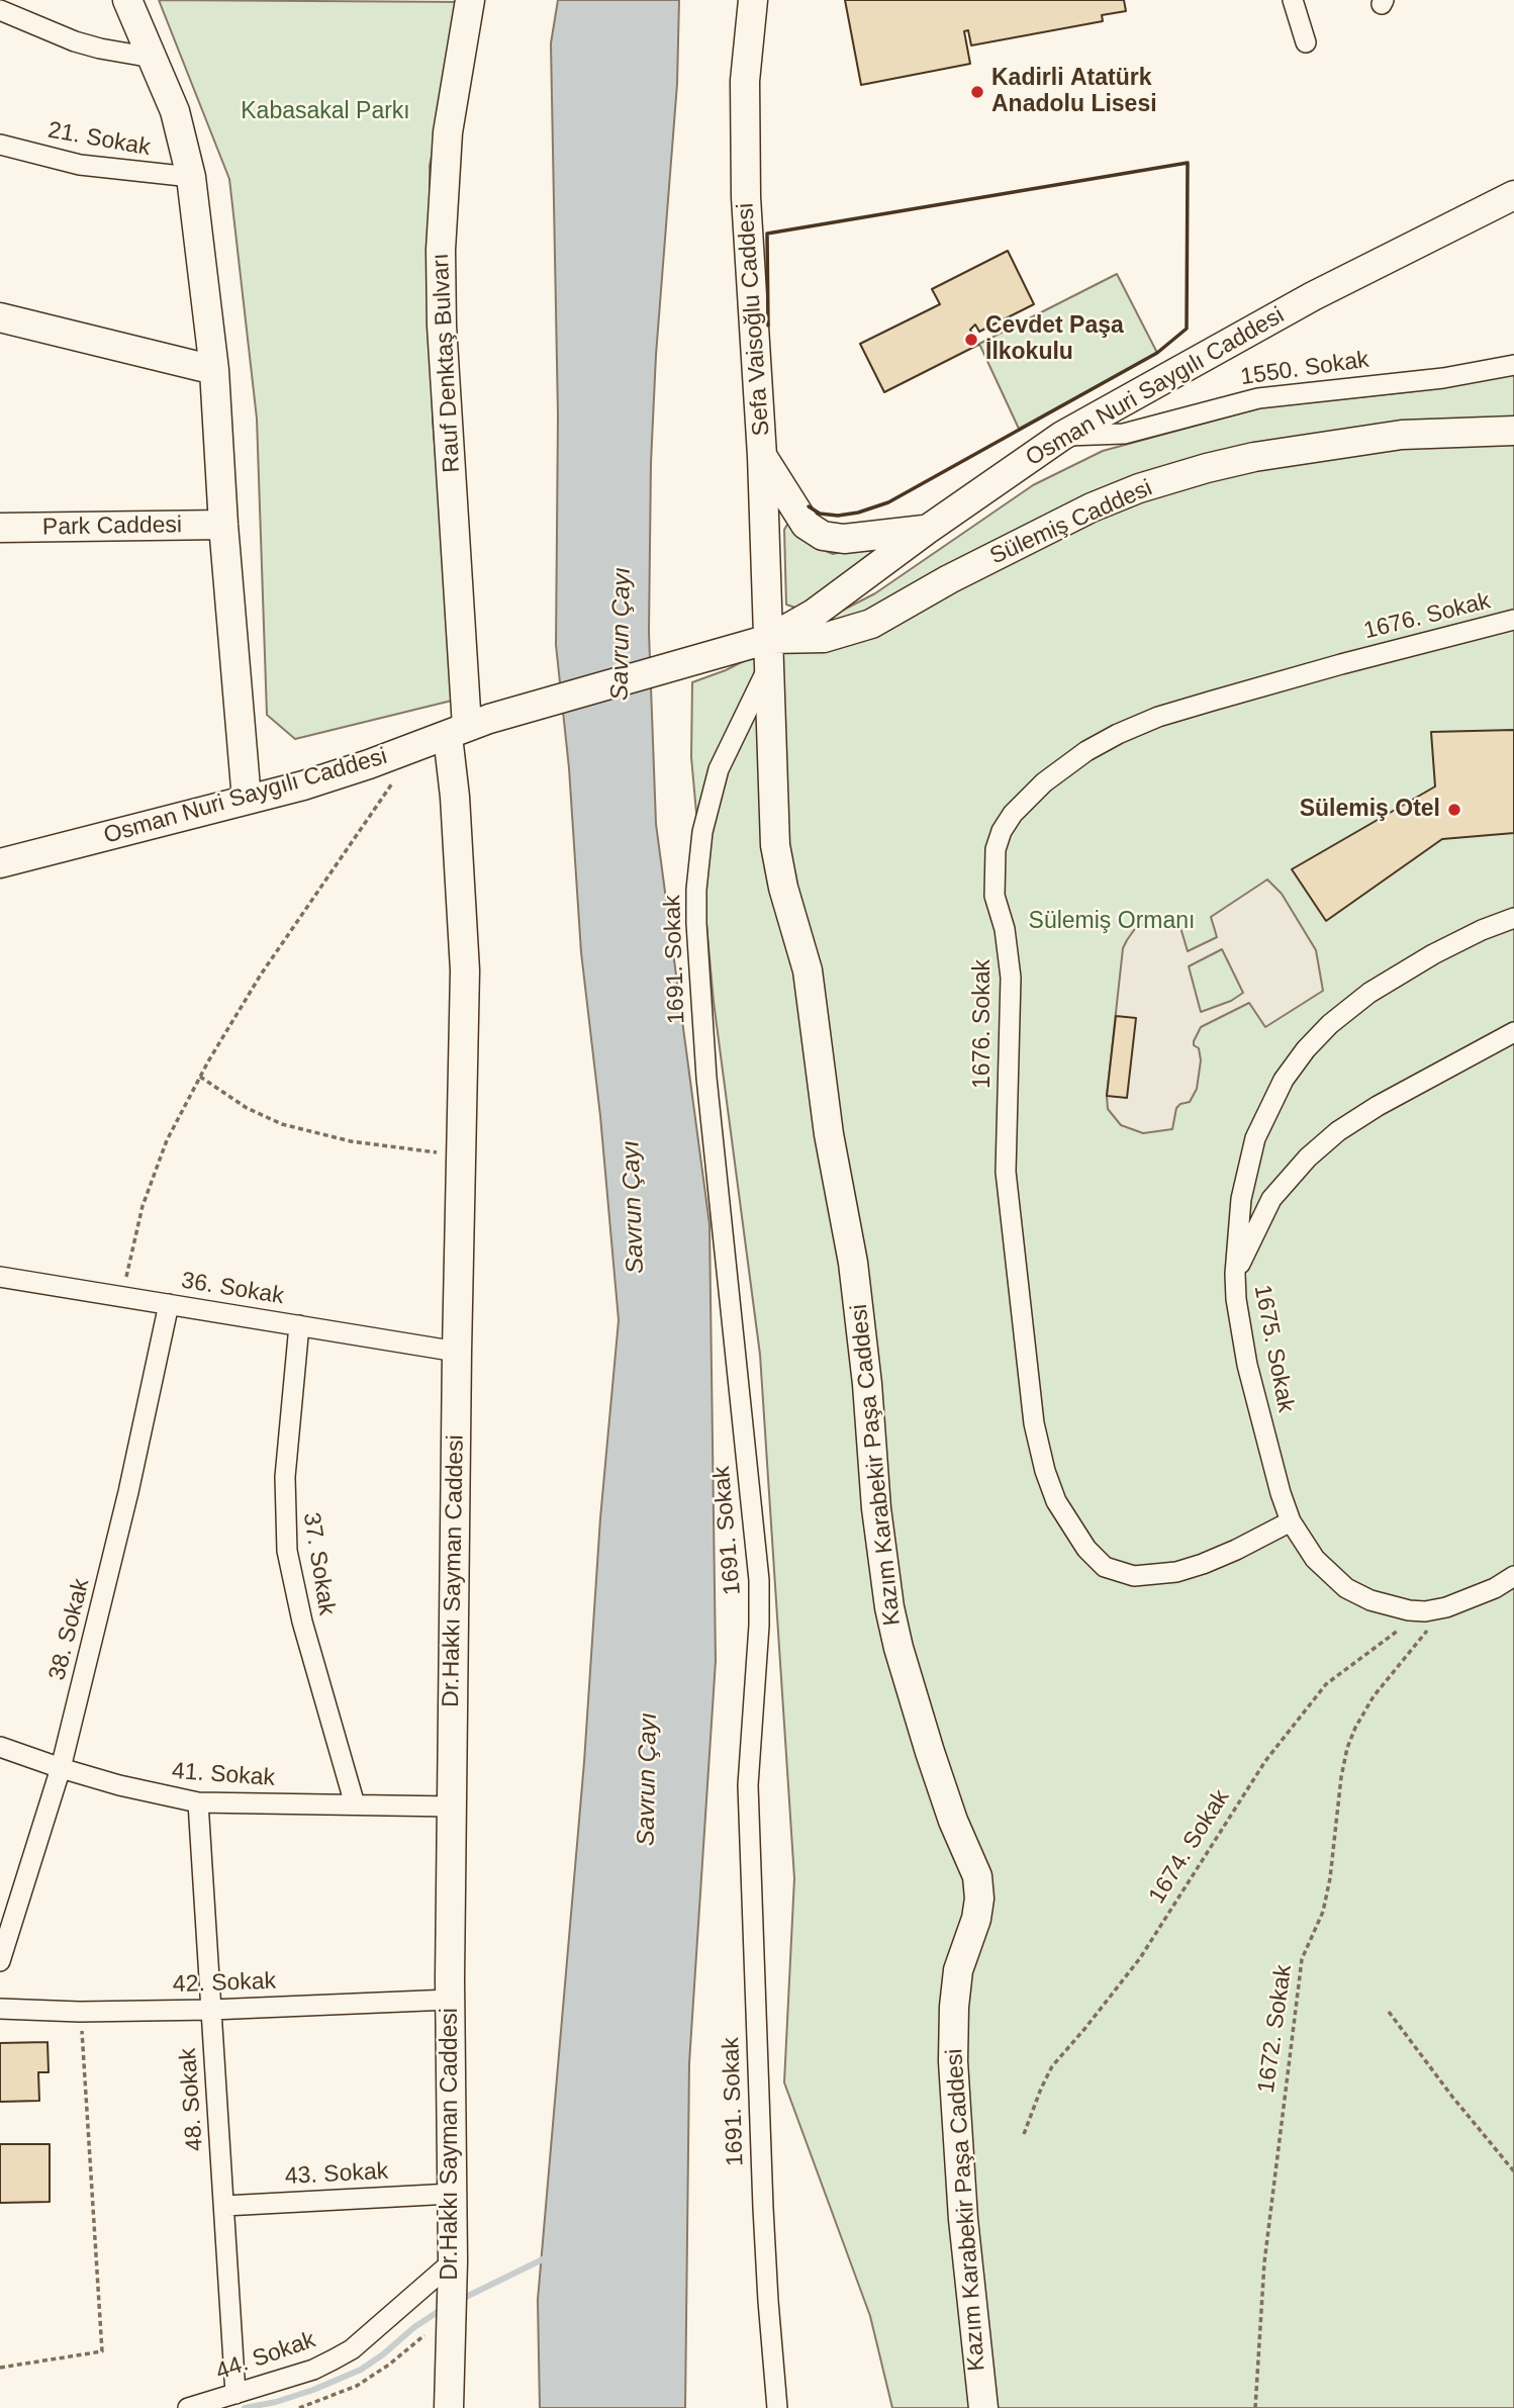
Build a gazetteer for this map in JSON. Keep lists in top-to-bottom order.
{
  "streets": {
    "street": [
      "21. Sokak",
      "Sefa Vaisoğlu Caddesi",
      "Rauf Denktaş Bulvarı",
      "1550. Sokak",
      "Osman Nuri Saygılı Caddesi",
      "Sülemiş Caddesi",
      "Park Caddesi",
      "1676. Sokak",
      "1691. Sokak",
      "36. Sokak",
      "1675. Sokak",
      "Kazım Karabekir Paşa Caddesi",
      "37. Sokak",
      "Dr.Hakkı Sayman Caddesi",
      "38. Sokak",
      "41. Sokak",
      "42. Sokak",
      "48. Sokak",
      "43. Sokak",
      "44. Sokak"
    ],
    "path": ["1674. Sokak", "1672. Sokak"]
  },
  "crossings": [
    ["Sefa Vaisoğlu Caddesi", "Osman Nuri Saygılı Caddesi"],
    ["Sefa Vaisoğlu Caddesi", "Sülemiş Caddesi"],
    ["Sefa Vaisoğlu Caddesi", "1691. Sokak"],
    ["Sefa Vaisoğlu Caddesi", "Kazım Karabekir Paşa Caddesi"],
    ["Rauf Denktaş Bulvarı", "Osman Nuri Saygılı Caddesi"],
    ["Rauf Denktaş Bulvarı", "Dr.Hakkı Sayman Caddesi"],
    ["1550. Sokak", "Osman Nuri Saygılı Caddesi"],
    ["Osman Nuri Saygılı Caddesi", "Sülemiş Caddesi"],
    ["Osman Nuri Saygılı Caddesi", "1691. Sokak"],
    ["Osman Nuri Saygılı Caddesi", "Kazım Karabekir Paşa Caddesi"],
    ["Osman Nuri Saygılı Caddesi", "Dr.Hakkı Sayman Caddesi"],
    ["Sülemiş Caddesi", "1691. Sokak"],
    ["Sülemiş Caddesi", "Kazım Karabekir Paşa Caddesi"],
    ["1676. Sokak", "1675. Sokak"],
    ["1691. Sokak", "Kazım Karabekir Paşa Caddesi"],
    ["36. Sokak", "37. Sokak"],
    ["36. Sokak", "Dr.Hakkı Sayman Caddesi"],
    ["36. Sokak", "38. Sokak"],
    ["1675. Sokak", "1674. Sokak"],
    ["1675. Sokak", "1672. Sokak"],
    ["37. Sokak", "41. Sokak"],
    ["Dr.Hakkı Sayman Caddesi", "41. Sokak"],
    ["Dr.Hakkı Sayman Caddesi", "42. Sokak"],
    ["Dr.Hakkı Sayman Caddesi", "43. Sokak"],
    ["Dr.Hakkı Sayman Caddesi", "44. Sokak"],
    ["38. Sokak", "41. Sokak"],
    ["41. Sokak", "48. Sokak"],
    ["42. Sokak", "48. Sokak"],
    ["48. Sokak", "43. Sokak"],
    ["48. Sokak", "44. Sokak"]
  ],
  "water": ["Savrun Çayı"],
  "parks": ["Kabasakal Parkı", "Sülemiş Ormanı"],
  "places": ["Kadirli Atatürk Anadolu Lisesi", "Cevdet Paşa İlkokulu", "Sülemiş Otel"]
}
